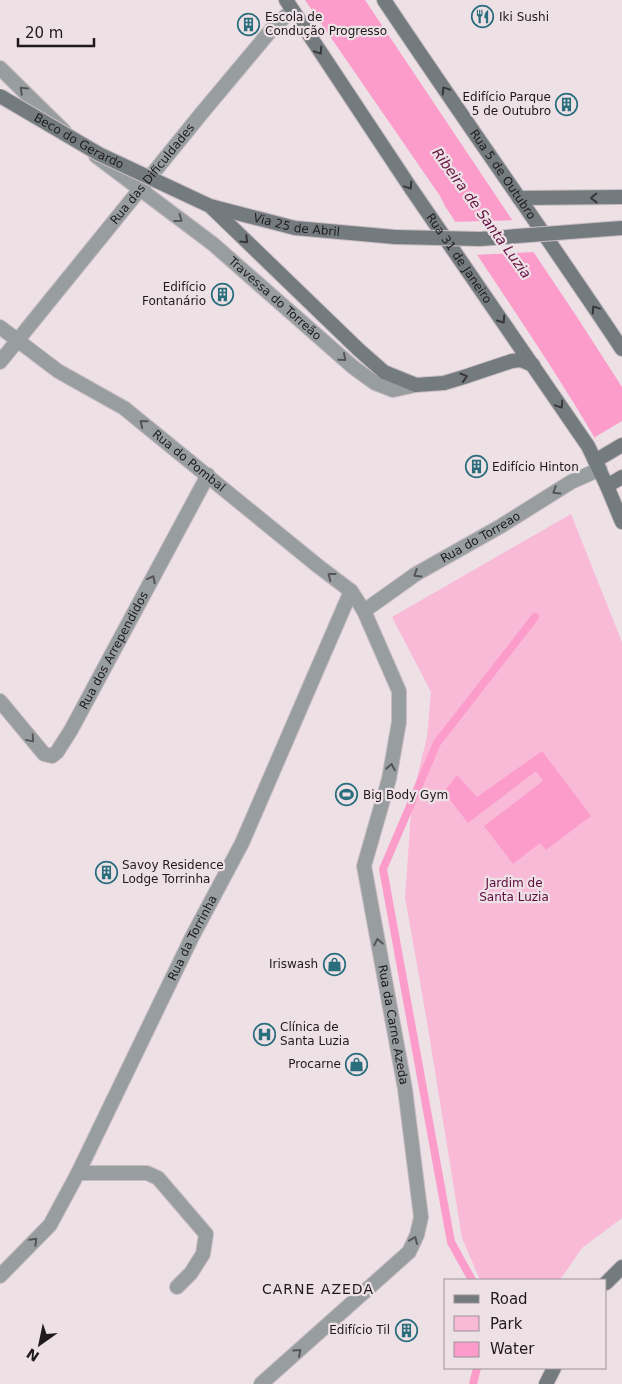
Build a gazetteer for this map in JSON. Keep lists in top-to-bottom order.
{
  "streets": {
    "main road": ["Rua 5 de Outubro", "Via 25 de Abril", "Rua 31 de Janeiro"],
    "street": [
      "Beco do Gerardo",
      "Rua das Dificuldades",
      "Travessa do Torreão",
      "Rua do Pombal",
      "Rua do Torreao",
      "Rua dos Arrependidos",
      "Rua da Torrinha",
      "Rua da Carne Azeda"
    ]
  },
  "crossings": [
    ["Beco do Gerardo", "Rua das Dificuldades"],
    ["Beco do Gerardo", "Travessa do Torreão"],
    ["Rua das Dificuldades", "Rua 31 de Janeiro"],
    ["Rua das Dificuldades", "Travessa do Torreão"],
    ["Rua das Dificuldades", "Rua do Pombal"],
    ["Rua 31 de Janeiro", "Rua do Torreao"],
    ["Rua do Pombal", "Rua do Torreao"],
    ["Rua do Pombal", "Rua dos Arrependidos"],
    ["Rua do Pombal", "Rua da Torrinha"],
    ["Rua do Pombal", "Rua da Carne Azeda"],
    ["Rua do Torreao", "Rua da Carne Azeda"]
  ],
  "one_way": [
    "Beco do Gerardo",
    "Rua 5 de Outubro",
    "Rua 31 de Janeiro",
    "Travessa do Torreão",
    "Rua do Pombal",
    "Rua do Torreao",
    "Rua da Carne Azeda"
  ],
  "districts": ["CARNE AZEDA"],
  "water": ["Ribeira de Santa Luzia"],
  "parks": ["Jardim de Santa Luzia"],
  "places": {
    "restaurant": ["Iki Sushi"],
    "building": [
      "Escola de Condução Progresso",
      "Edifício Parque 5 de Outubro",
      "Edifício Fontanário",
      "Edifício Hinton",
      "Savoy Residence Lodge Torrinha",
      "Edifício Til"
    ],
    "sports": ["Big Body Gym"],
    "shop": ["Iriswash", "Procarne"],
    "hospital": ["Clínica de Santa Luzia"]
  },
  "legend": ["Road", "Park", "Water"],
  "scale_bar": "20 m",
  "north": "bottom left"
}
